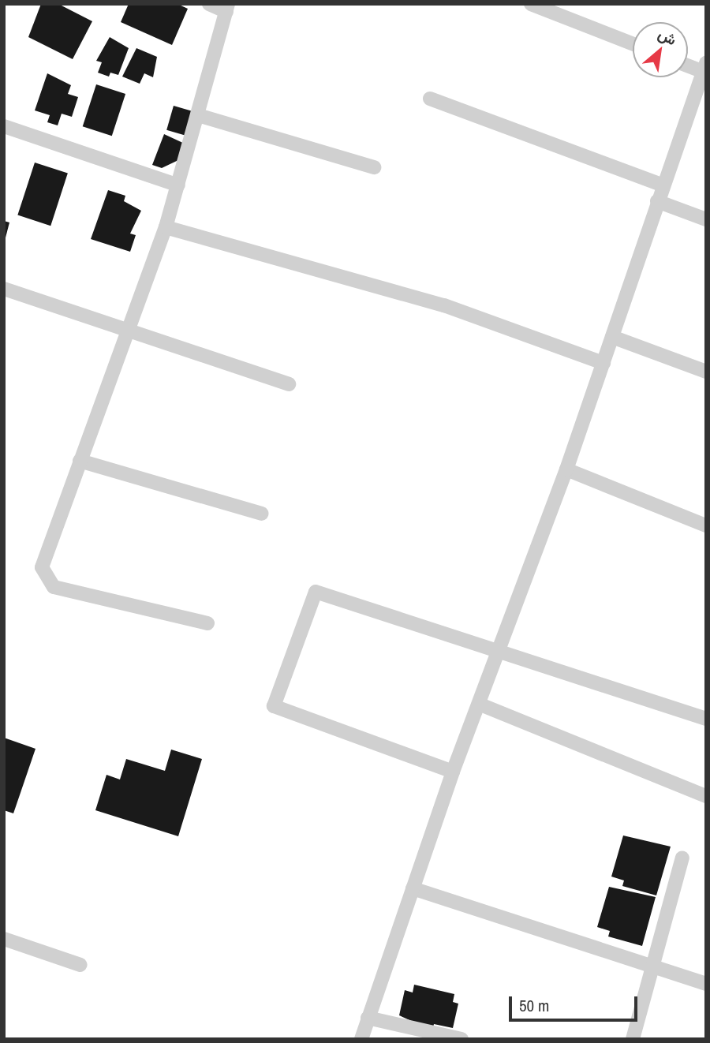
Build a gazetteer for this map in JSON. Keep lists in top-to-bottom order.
{
  "scale_bar": "50 m",
  "north": "top right"
}
